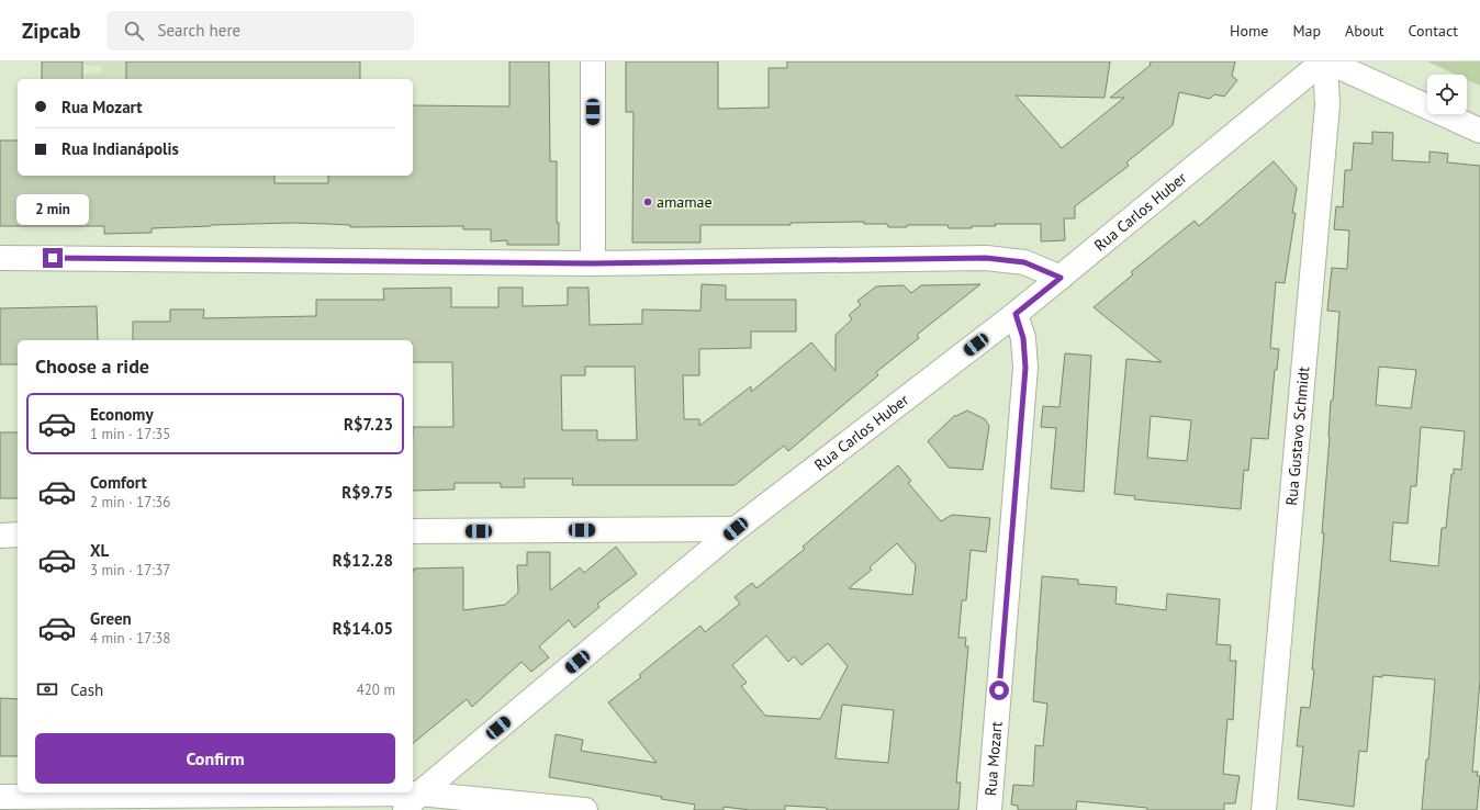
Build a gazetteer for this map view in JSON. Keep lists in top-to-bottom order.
{
  "streets": {
    "street": ["Rua Carlos Huber", "Rua Gustavo Schmidt", "Rua Mozart"]
  },
  "crossings": [
    ["Rua Carlos Huber", "Rua Gustavo Schmidt"],
    ["Rua Carlos Huber", "Rua Mozart"]
  ],
  "places": ["amamae"],
  "page": {
    "header": "Zipcab",
    "search": "Search here",
    "nav": [
      "Home",
      "Map",
      "About",
      "Contact"
    ],
    "banner": ["Rua Mozart", "Rua Indianápolis"],
    "bubble": "2 min",
    "heading": "Choose a ride",
    "list": [
      {
        "name": "Economy",
        "note": "1 min · 17:35",
        "value": "R$7.23"
      },
      {
        "name": "Comfort",
        "note": "2 min · 17:36",
        "value": "R$9.75"
      },
      {
        "name": "XL",
        "note": "3 min · 17:37",
        "value": "R$12.28"
      },
      {
        "name": "Green",
        "note": "4 min · 17:38",
        "value": "R$14.05"
      }
    ],
    "pay": ["Cash", "420 m"],
    "buttons": "Confirm"
  }
}
